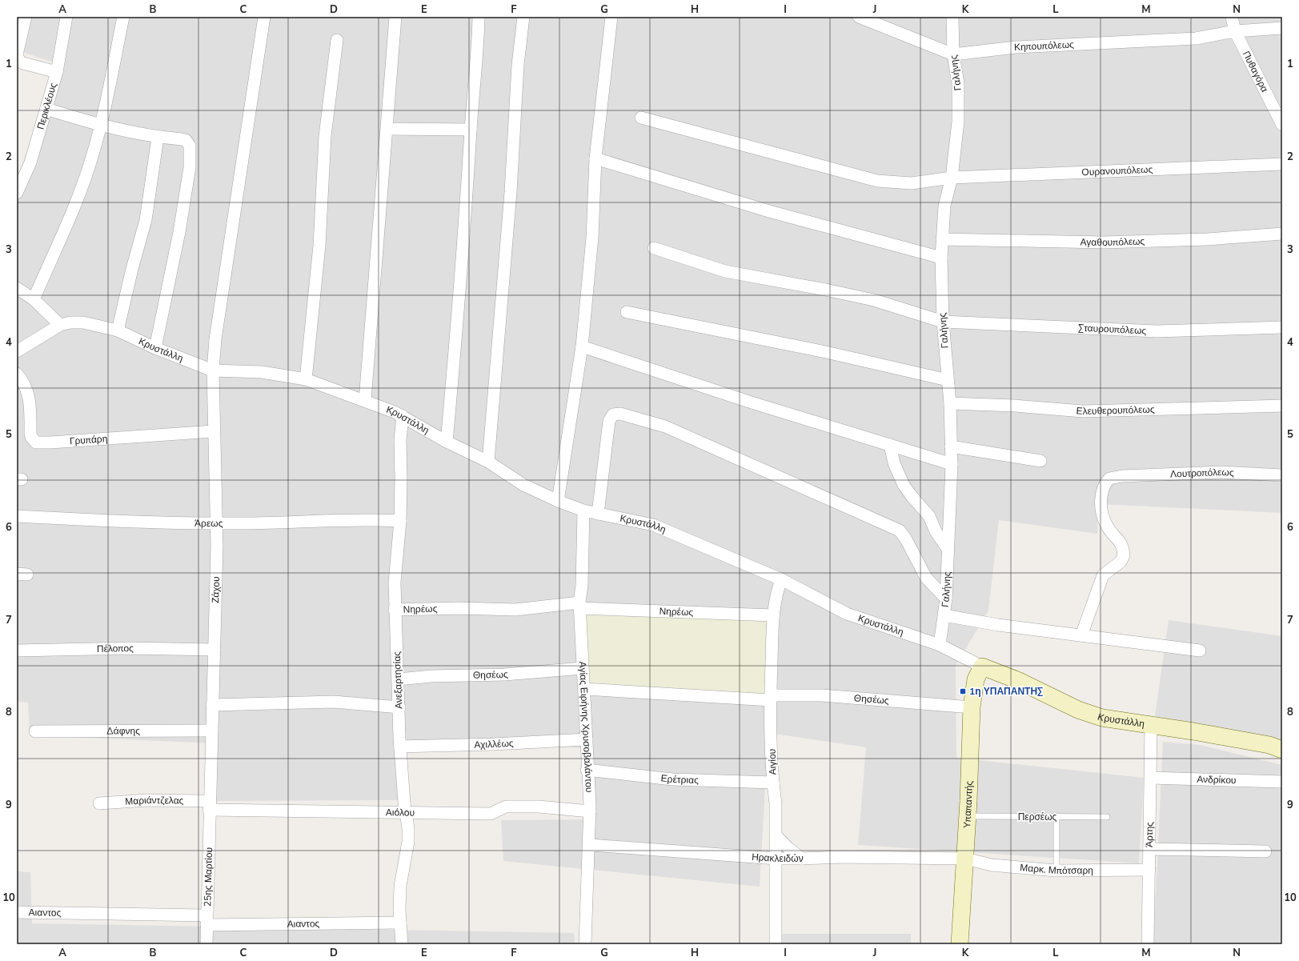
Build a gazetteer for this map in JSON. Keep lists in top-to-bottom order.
{
  "streets": {
    "street": [
      "Κηπουπόλεως",
      "Πυθαγόρα",
      "Γαλήνης",
      "Περικλέους",
      "Ουρανουπόλεως",
      "Αγαθουπόλεως",
      "Σταυρουπόλεως",
      "Κρυστάλλη",
      "Ελευθερουπόλεως",
      "Γρυπάρη",
      "Λουτροπόλεως",
      "Άρεως",
      "Ζάχου",
      "Νηρέως",
      "Πέλοπος",
      "Θησέως",
      "Ανεξαρτησίας",
      "Αγίας Ειρήνης Χρυσοβαλάντου",
      "Δάφνης",
      "Αχιλλέως",
      "Αιγίου",
      "Ερέτριας",
      "Ανδρίκου",
      "Μαριάντζελας",
      "Υπαπαντής",
      "Αιόλου",
      "Άρτης",
      "Ηρακλειδών",
      "Μαρκ. Μπότσαρη",
      "25ης Μαρτίου",
      "Αιαντος"
    ],
    "lane": ["Περσέως"]
  },
  "crossings": [
    ["Κηπουπόλεως", "Πυθαγόρα"],
    ["Κηπουπόλεως", "Γαλήνης"],
    ["Γαλήνης", "Ουρανουπόλεως"],
    ["Γαλήνης", "Αγαθουπόλεως"],
    ["Γαλήνης", "Σταυρουπόλεως"],
    ["Γαλήνης", "Κρυστάλλη"],
    ["Γαλήνης", "Ελευθερουπόλεως"],
    ["Κρυστάλλη", "Ζάχου"],
    ["Κρυστάλλη", "Ανεξαρτησίας"],
    ["Κρυστάλλη", "Αγίας Ειρήνης Χρυσοβαλάντου"],
    ["Κρυστάλλη", "Αιγίου"],
    ["Κρυστάλλη", "Υπαπαντής"],
    ["Κρυστάλλη", "Άρτης"],
    ["Γρυπάρη", "Ζάχου"],
    ["Άρεως", "Ζάχου"],
    ["Άρεως", "Ανεξαρτησίας"],
    ["Ζάχου", "Πέλοπος"],
    ["Ζάχου", "Δάφνης"],
    ["Ζάχου", "Μαριάντζελας"],
    ["Ζάχου", "Αιόλου"],
    ["Ζάχου", "25ης Μαρτίου"],
    ["Νηρέως", "Ανεξαρτησίας"],
    ["Νηρέως", "Αγίας Ειρήνης Χρυσοβαλάντου"],
    ["Νηρέως", "Αιγίου"],
    ["Θησέως", "Ανεξαρτησίας"],
    ["Θησέως", "Αγίας Ειρήνης Χρυσοβαλάντου"],
    ["Θησέως", "Αιγίου"],
    ["Θησέως", "Υπαπαντής"],
    ["Ανεξαρτησίας", "Αχιλλέως"],
    ["Ανεξαρτησίας", "Αιόλου"],
    ["Ανεξαρτησίας", "Αιαντος"],
    ["Αγίας Ειρήνης Χρυσοβαλάντου", "Αχιλλέως"],
    ["Αγίας Ειρήνης Χρυσοβαλάντου", "Ερέτριας"],
    ["Αγίας Ειρήνης Χρυσοβαλάντου", "Αιόλου"],
    ["Αγίας Ειρήνης Χρυσοβαλάντου", "Ηρακλειδών"],
    ["Αιγίου", "Ερέτριας"],
    ["Αιγίου", "Ηρακλειδών"],
    ["Ανδρίκου", "Άρτης"],
    ["Μαριάντζελας", "Αιόλου"],
    ["Μαριάντζελας", "25ης Μαρτίου"],
    ["Υπαπαντής", "Περσέως"],
    ["Υπαπαντής", "Ηρακλειδών"],
    ["Υπαπαντής", "Μαρκ. Μπότσαρη"],
    ["Αιόλου", "25ης Μαρτίου"],
    ["Άρτης", "Μαρκ. Μπότσαρη"],
    ["Ηρακλειδών", "Μαρκ. Μπότσαρη"],
    ["25ης Μαρτίου", "Αιαντος"]
  ],
  "places": {
    "transit": ["1η ΥΠΑΠΑΝΤΗΣ"]
  },
  "grid": {
    "columns": [
      "A",
      "B",
      "C",
      "D",
      "E",
      "F",
      "G",
      "H",
      "I",
      "J",
      "K",
      "L",
      "M",
      "N"
    ],
    "rows": [
      "1",
      "2",
      "3",
      "4",
      "5",
      "6",
      "7",
      "8",
      "9",
      "10"
    ]
  }
}
